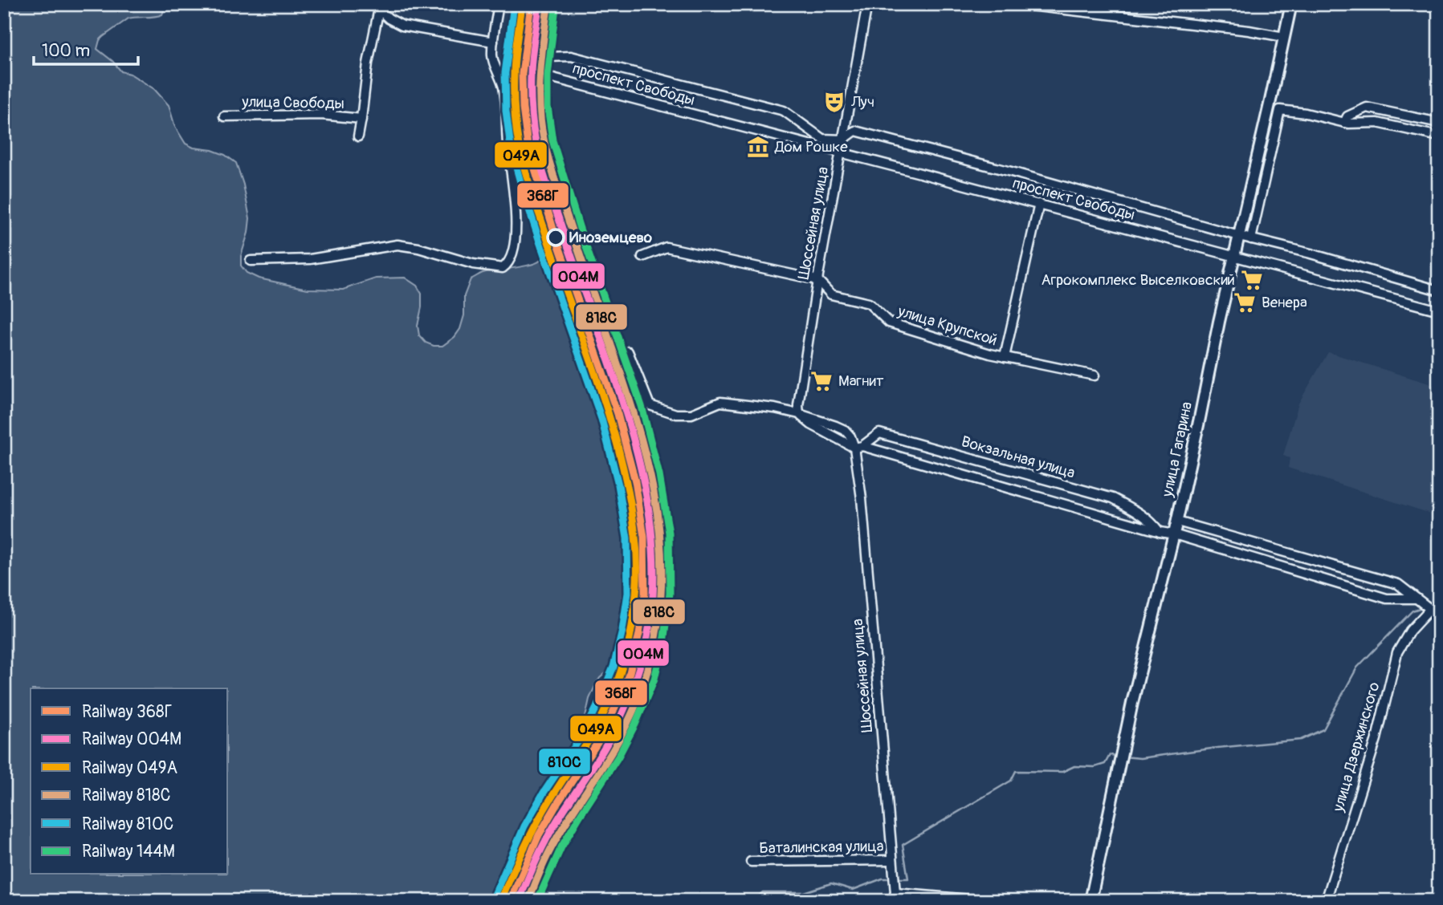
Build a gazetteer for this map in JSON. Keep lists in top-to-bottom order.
{
  "streets": {
    "main road": ["улица Гагарина"],
    "street": [
      "проспект Свободы",
      "улица Свободы",
      "Шоссейная улица",
      "улица Крупской",
      "Вокзальная улица",
      "улица Дзержинского",
      "Баталинская улица"
    ]
  },
  "crossings": [
    ["проспект Свободы", "Шоссейная улица"],
    ["проспект Свободы", "улица Гагарина"],
    ["Шоссейная улица", "улица Крупской"],
    ["Шоссейная улица", "Вокзальная улица"],
    ["Шоссейная улица", "Баталинская улица"],
    ["улица Гагарина", "Вокзальная улица"]
  ],
  "places": {
    "theatre": ["Луч"],
    "museum": ["Дом Рошке"],
    "other": ["Иноземцево"],
    "supermarket": ["Агрокомплекс Выселковский", "Венера", "Магнит"]
  },
  "lines": [
    "rail line 368Г",
    "rail line 049А",
    "rail line 810С",
    "rail line 004М",
    "rail line 818С",
    "rail line 144М"
  ],
  "legend": [
    "Railway 368Г",
    "Railway 004М",
    "Railway 049А",
    "Railway 818С",
    "Railway 810С",
    "Railway 144М"
  ],
  "scale_bar": "100 m"
}
